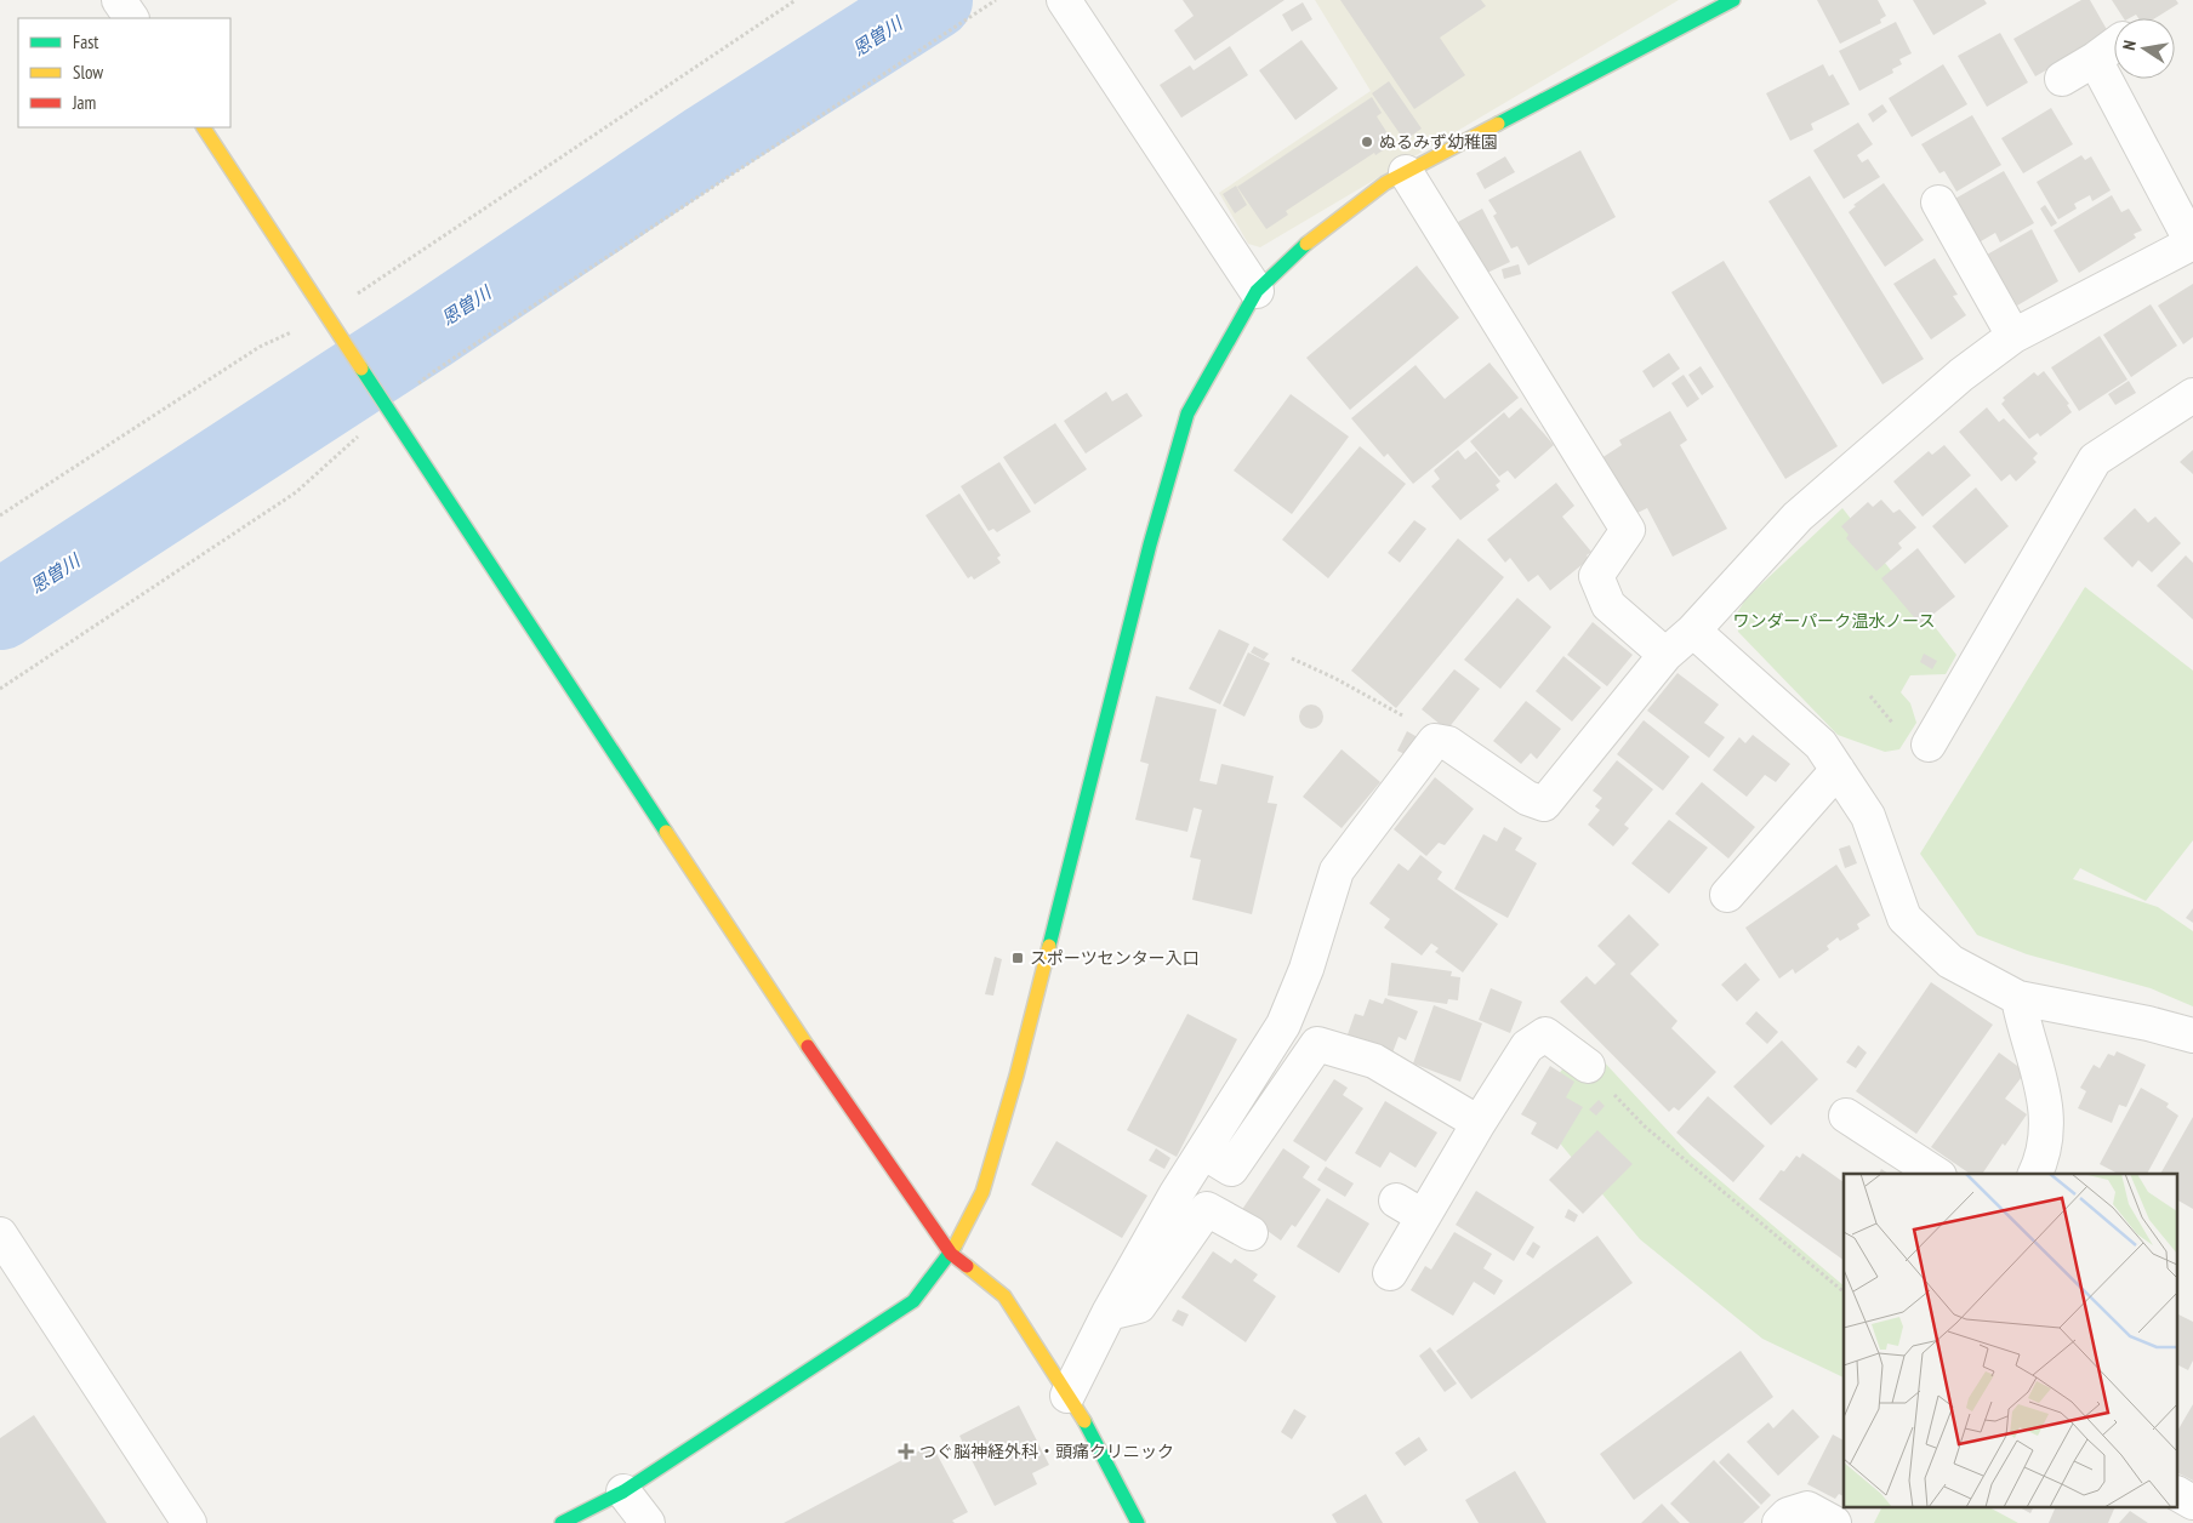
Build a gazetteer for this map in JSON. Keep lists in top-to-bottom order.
{
  "water": ["恩曽川"],
  "parks": ["ワンダーパーク温水ノース"],
  "places": {
    "other": ["ぬるみず幼稚園"],
    "transit": ["スポーツセンター入口"],
    "health": ["つぐ脳神経外科・頭痛クリニック"]
  },
  "legend": ["Fast", "Slow", "Jam"],
  "north": "left"
}
